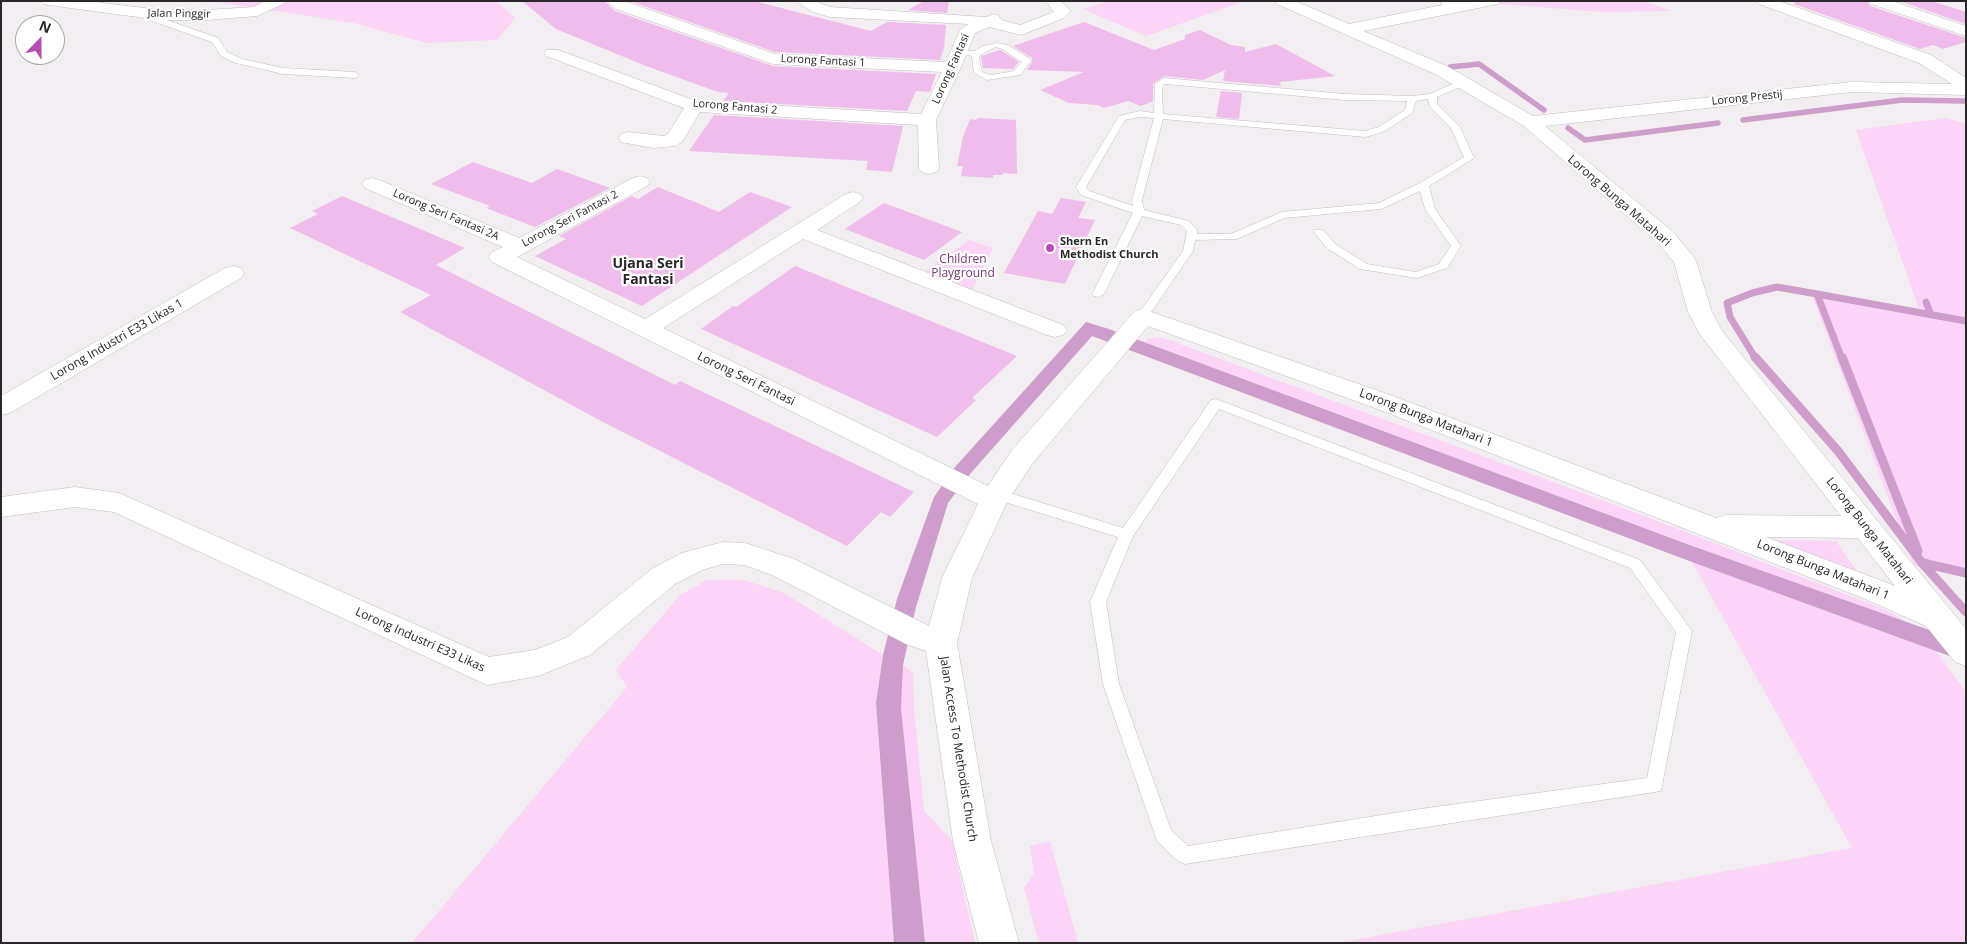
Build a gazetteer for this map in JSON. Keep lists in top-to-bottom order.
{
  "streets": {
    "street": [
      "Jalan Pinggir",
      "Lorong Fantasi 1",
      "Lorong Fantasi",
      "Lorong Prestij",
      "Lorong Fantasi 2",
      "Lorong Bunga Matahari",
      "Lorong Seri Fantasi 2A",
      "Lorong Seri Fantasi 2",
      "Lorong Industri E33 Likas 1",
      "Lorong Seri Fantasi",
      "Lorong Bunga Matahari 1",
      "Lorong Industri E33 Likas",
      "Jalan Access To Methodist Church"
    ]
  },
  "crossings": [
    ["Lorong Fantasi 1", "Lorong Fantasi"],
    ["Lorong Fantasi", "Lorong Fantasi 2"],
    ["Lorong Prestij", "Lorong Bunga Matahari"],
    ["Lorong Bunga Matahari", "Lorong Bunga Matahari 1"],
    ["Lorong Seri Fantasi 2A", "Lorong Seri Fantasi 2"],
    ["Lorong Seri Fantasi 2A", "Lorong Seri Fantasi"],
    ["Lorong Seri Fantasi 2", "Lorong Seri Fantasi"],
    ["Lorong Seri Fantasi", "Jalan Access To Methodist Church"],
    ["Lorong Bunga Matahari 1", "Jalan Access To Methodist Church"],
    ["Lorong Industri E33 Likas", "Jalan Access To Methodist Church"]
  ],
  "districts": ["Ujana Seri Fantasi"],
  "parks": ["Children Playground"],
  "places": ["Shern En Methodist Church"],
  "north": "top"
}
